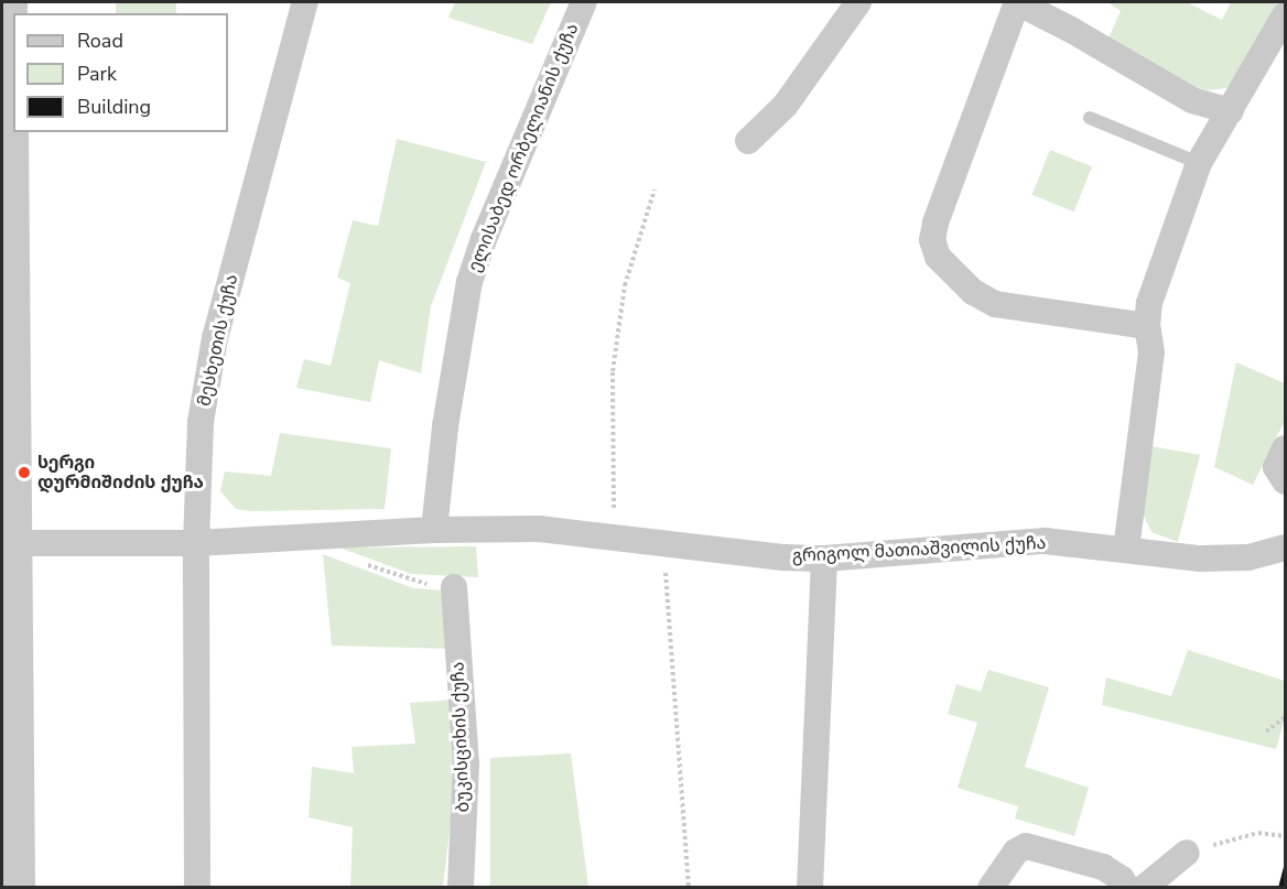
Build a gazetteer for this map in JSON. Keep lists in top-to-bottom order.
{
  "streets": {
    "street": [
      "ელისაბედ ორბელიანის ქუჩა",
      "მესხეთის ქუჩა",
      "გრიგოლ მათიაშვილის ქუჩა",
      "ბუკისციხის ქუჩა"
    ]
  },
  "crossings": [
    ["ელისაბედ ორბელიანის ქუჩა", "გრიგოლ მათიაშვილის ქუჩა"]
  ],
  "places": ["სერგი დურმიშიძის ქუჩა"],
  "legend": ["Road", "Park", "Building"]
}
